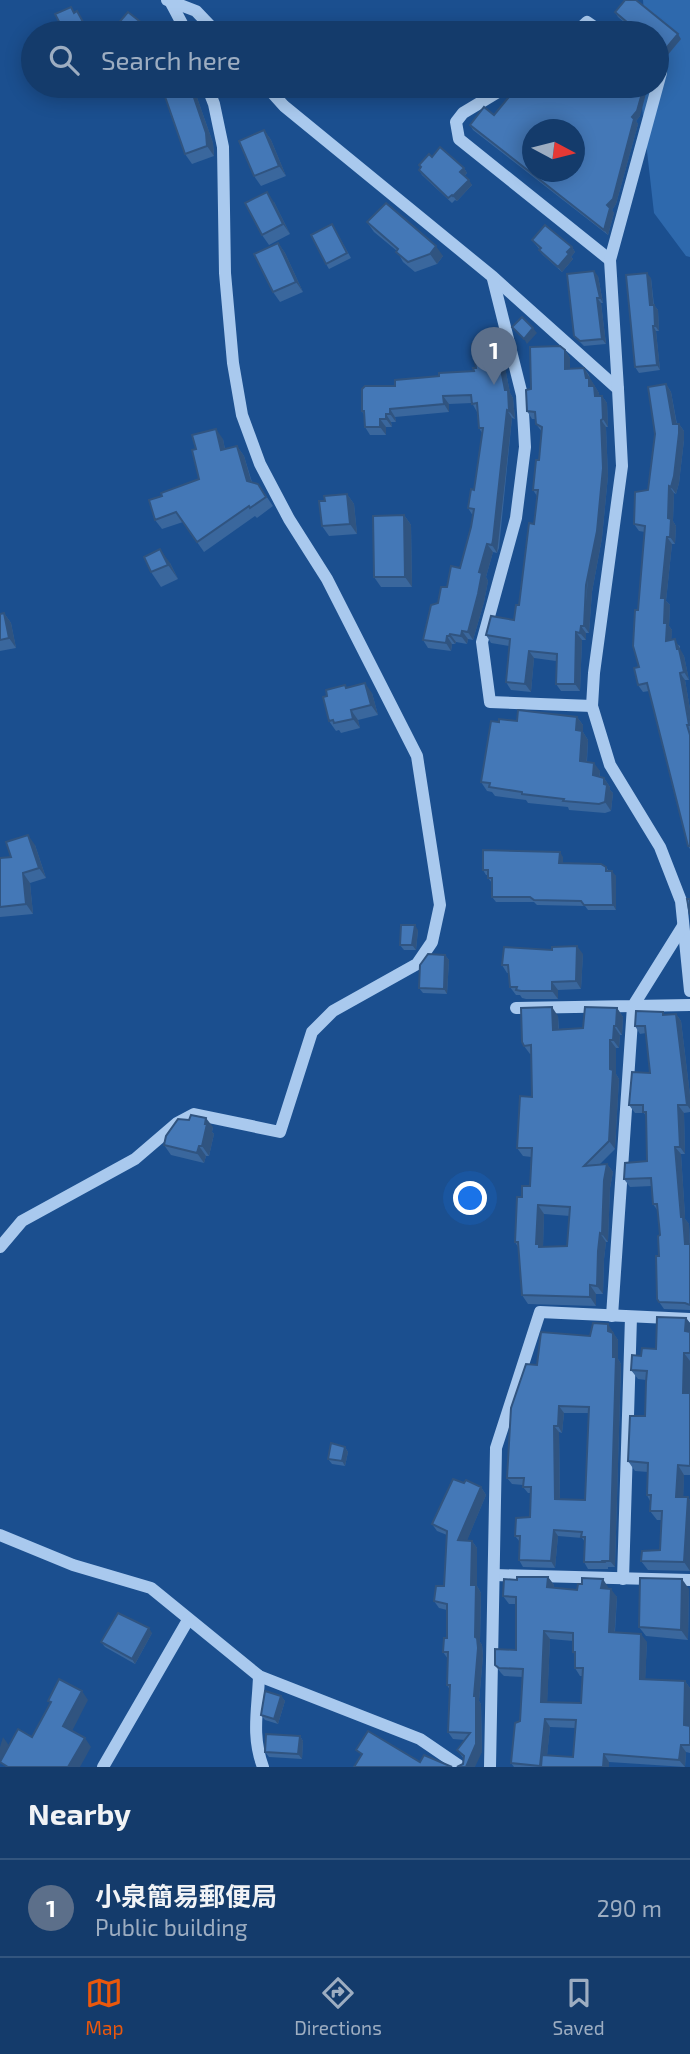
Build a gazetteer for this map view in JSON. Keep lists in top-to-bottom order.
{
  "north": "right",
  "page": {
    "search": "Search here",
    "pins": "1",
    "heading": "Nearby",
    "list": [
      {
        "mark": "1",
        "name": "小泉簡易郵便局",
        "note": "Public building",
        "value": "290 m"
      }
    ],
    "nav": ["Map", "Directions", "Saved"]
  }
}
